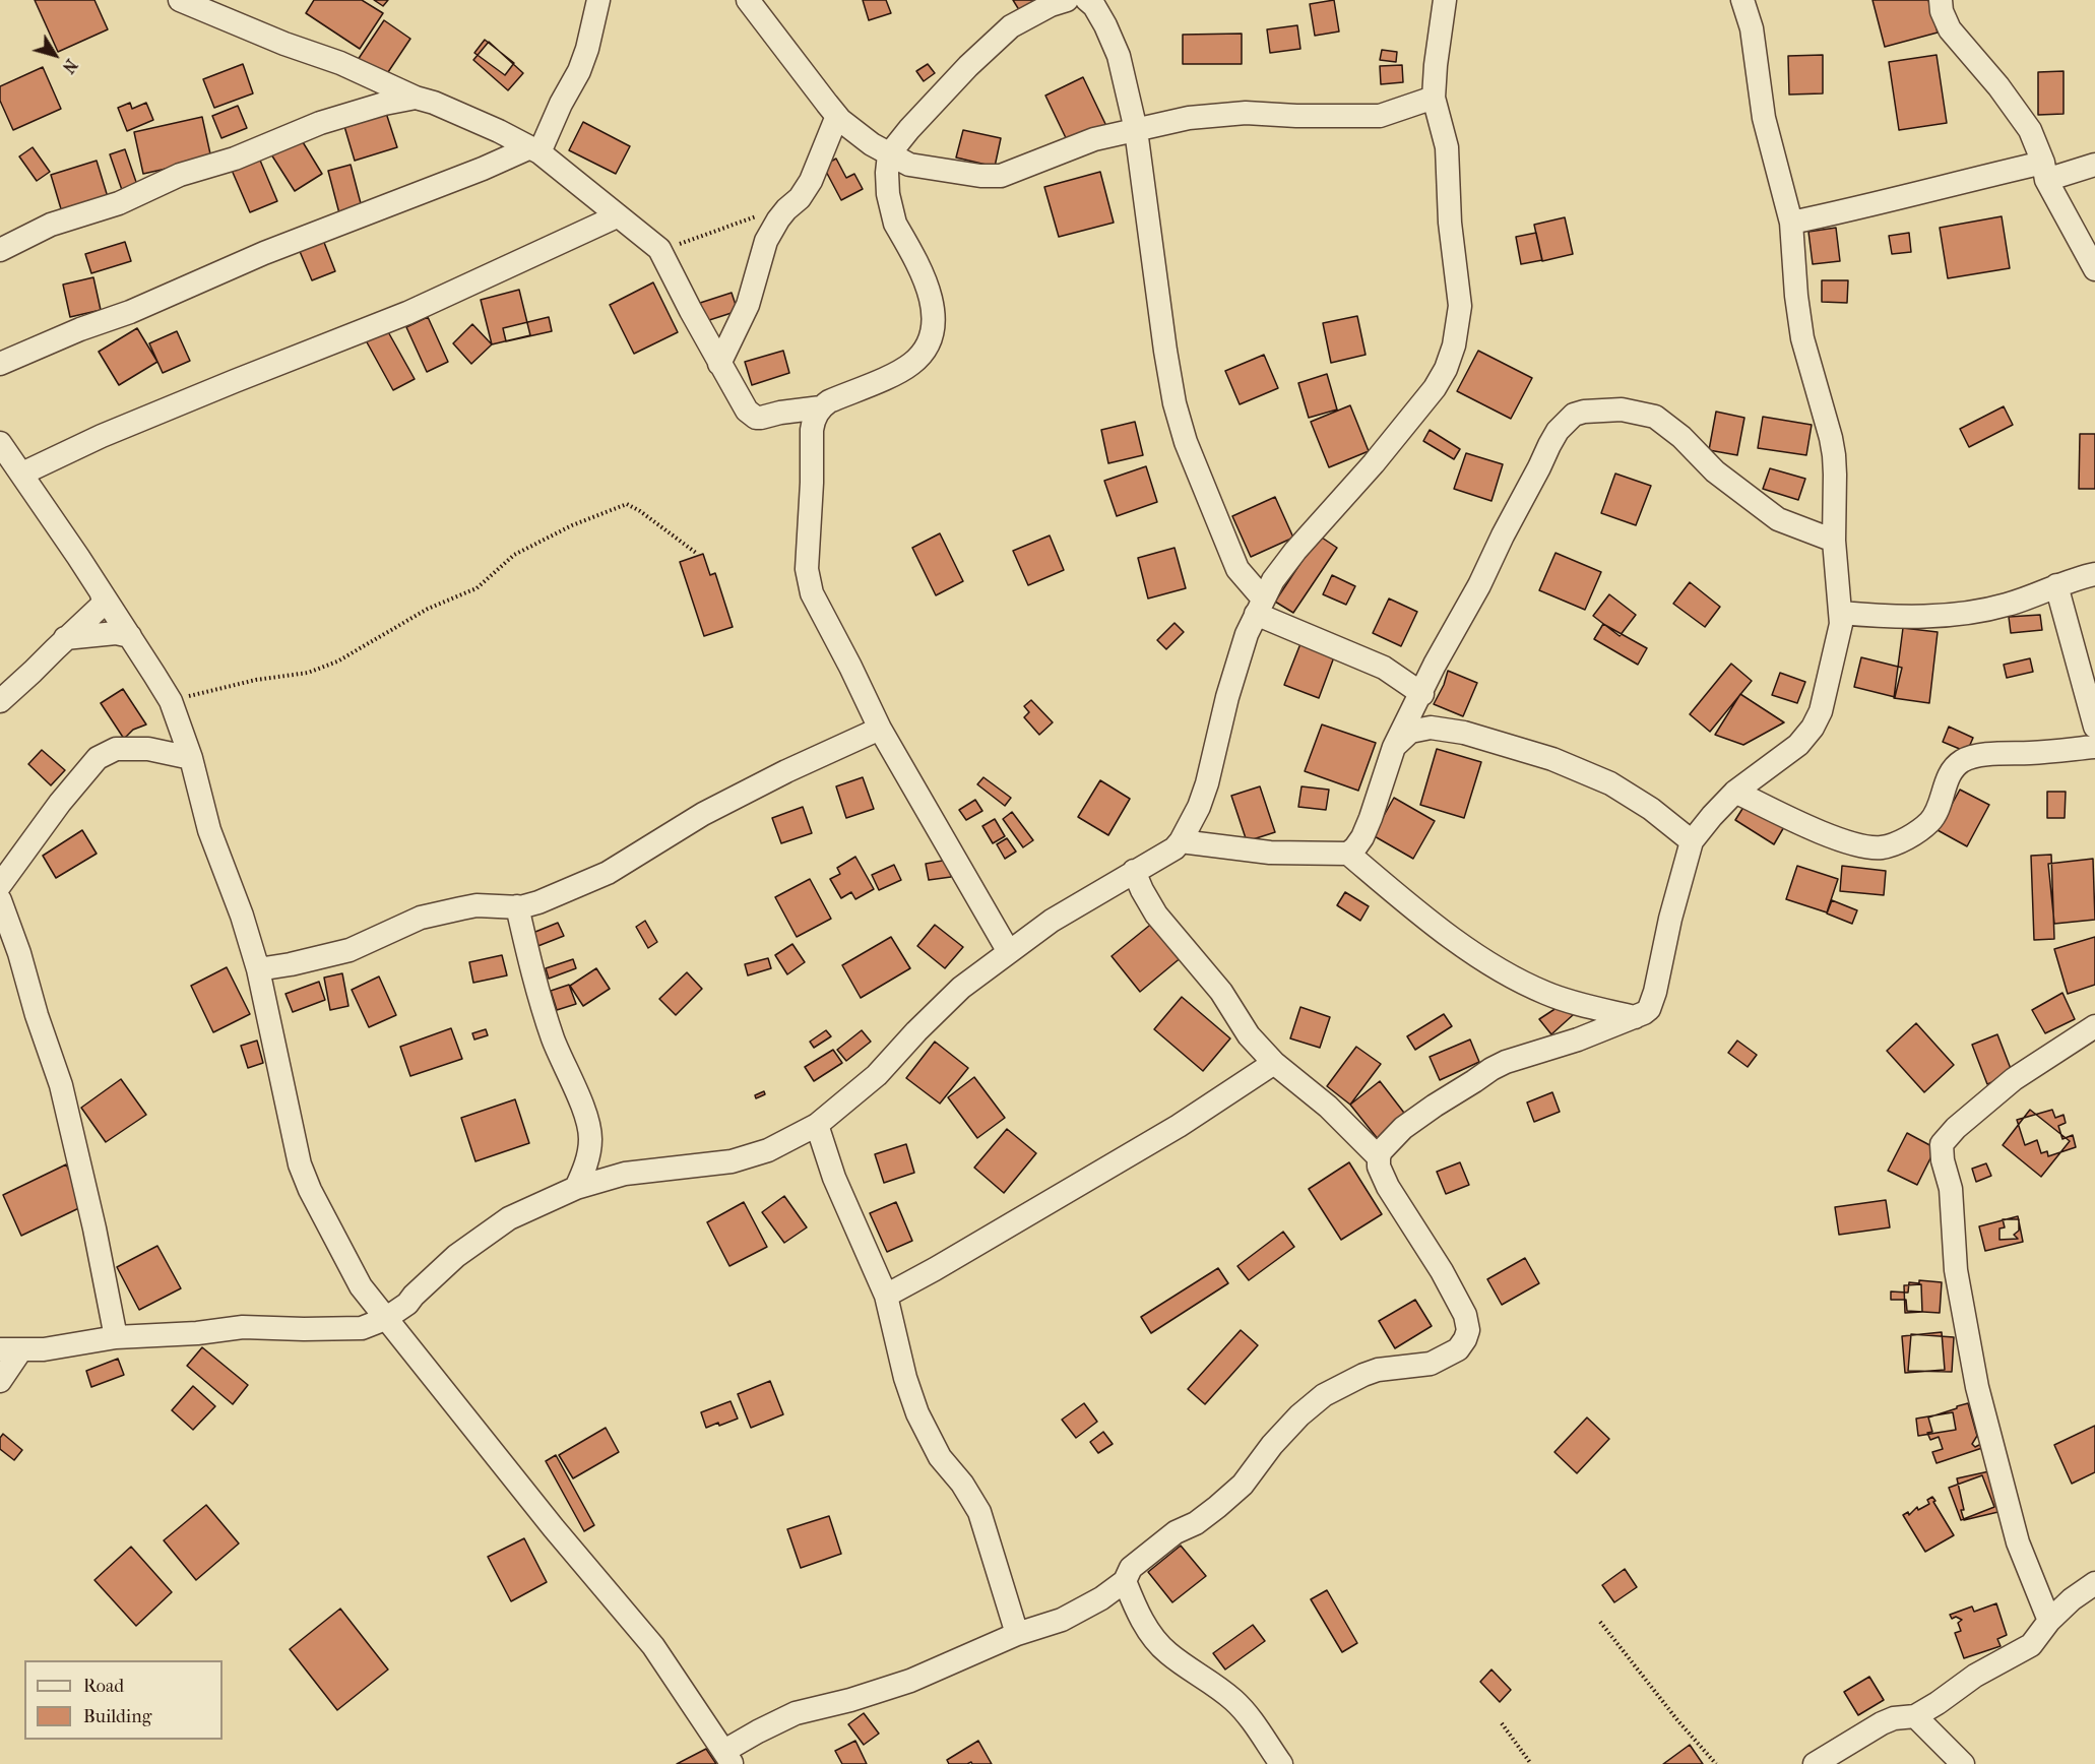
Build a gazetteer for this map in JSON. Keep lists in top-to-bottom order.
{
  "legend": ["Road", "Building"],
  "north": "bottom right"
}
